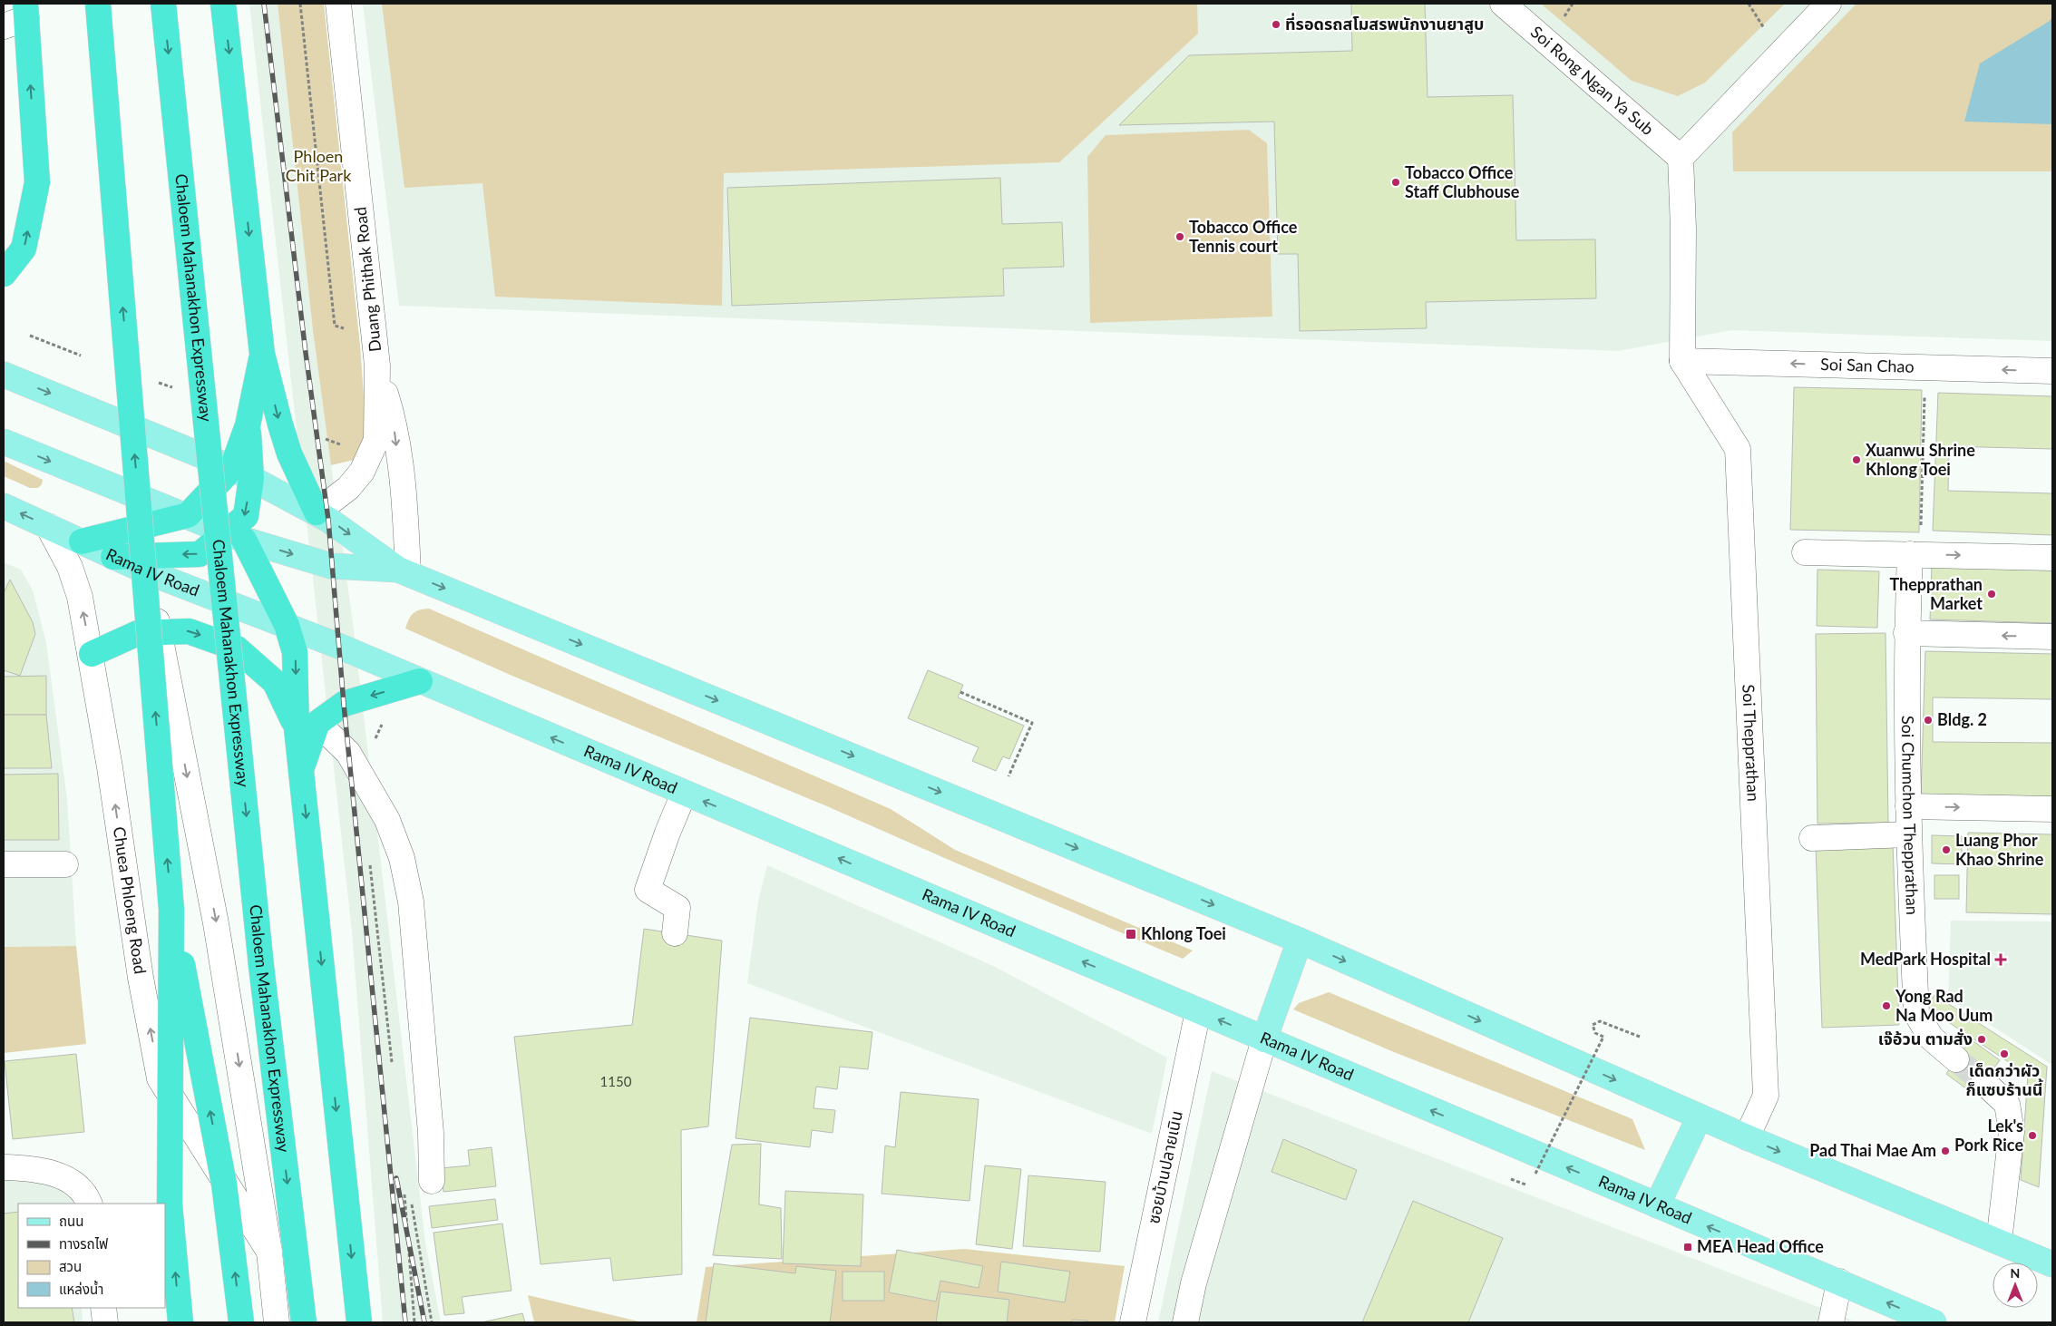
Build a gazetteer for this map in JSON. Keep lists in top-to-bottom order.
{
  "streets": {
    "highway": ["Chaloem Mahanakhon Expressway"],
    "main road": ["Rama IV Road"],
    "street": [
      "Soi Rong Ngan Ya Sub",
      "Duang Phithak Road",
      "Soi San Chao",
      "Soi Thepprathan",
      "Soi Chumchon Thepprathan",
      "Chuea Phloeng Road",
      "ซอยบ้านปลายเนิน"
    ]
  },
  "crossings": [
    ["Soi San Chao", "Soi Thepprathan"],
    ["Rama IV Road", "Chuea Phloeng Road"],
    ["Rama IV Road", "ซอยบ้านปลายเนิน"]
  ],
  "parks": ["Phloen Chit Park"],
  "places": {
    "other": [
      "ที่รอดรถสโมสรพนักงานยาสูบ",
      "Tobacco Office Staff Clubhouse",
      "Tobacco Office Tennis court",
      "Xuanwu Shrine Khlong Toei",
      "Thepprathan Market",
      "Bldg. 2",
      "Luang Phor Khao Shrine",
      "Yong Rad Na Moo Uum",
      "เจ๊อ้วน ตามสั่ง",
      "เด็ดกว่าผัว ก็แซบร้านนี้",
      "Lek's Pork Rice",
      "Pad Thai Mae Am"
    ],
    "transit": ["Khlong Toei", "MEA Head Office"],
    "health": ["MedPark Hospital"]
  },
  "house_numbers": ["1150"],
  "legend": [
    "ถนน",
    "ทางรถไฟ",
    "สวน",
    "แหล่งน้ำ"
  ],
  "north": "top"
}
